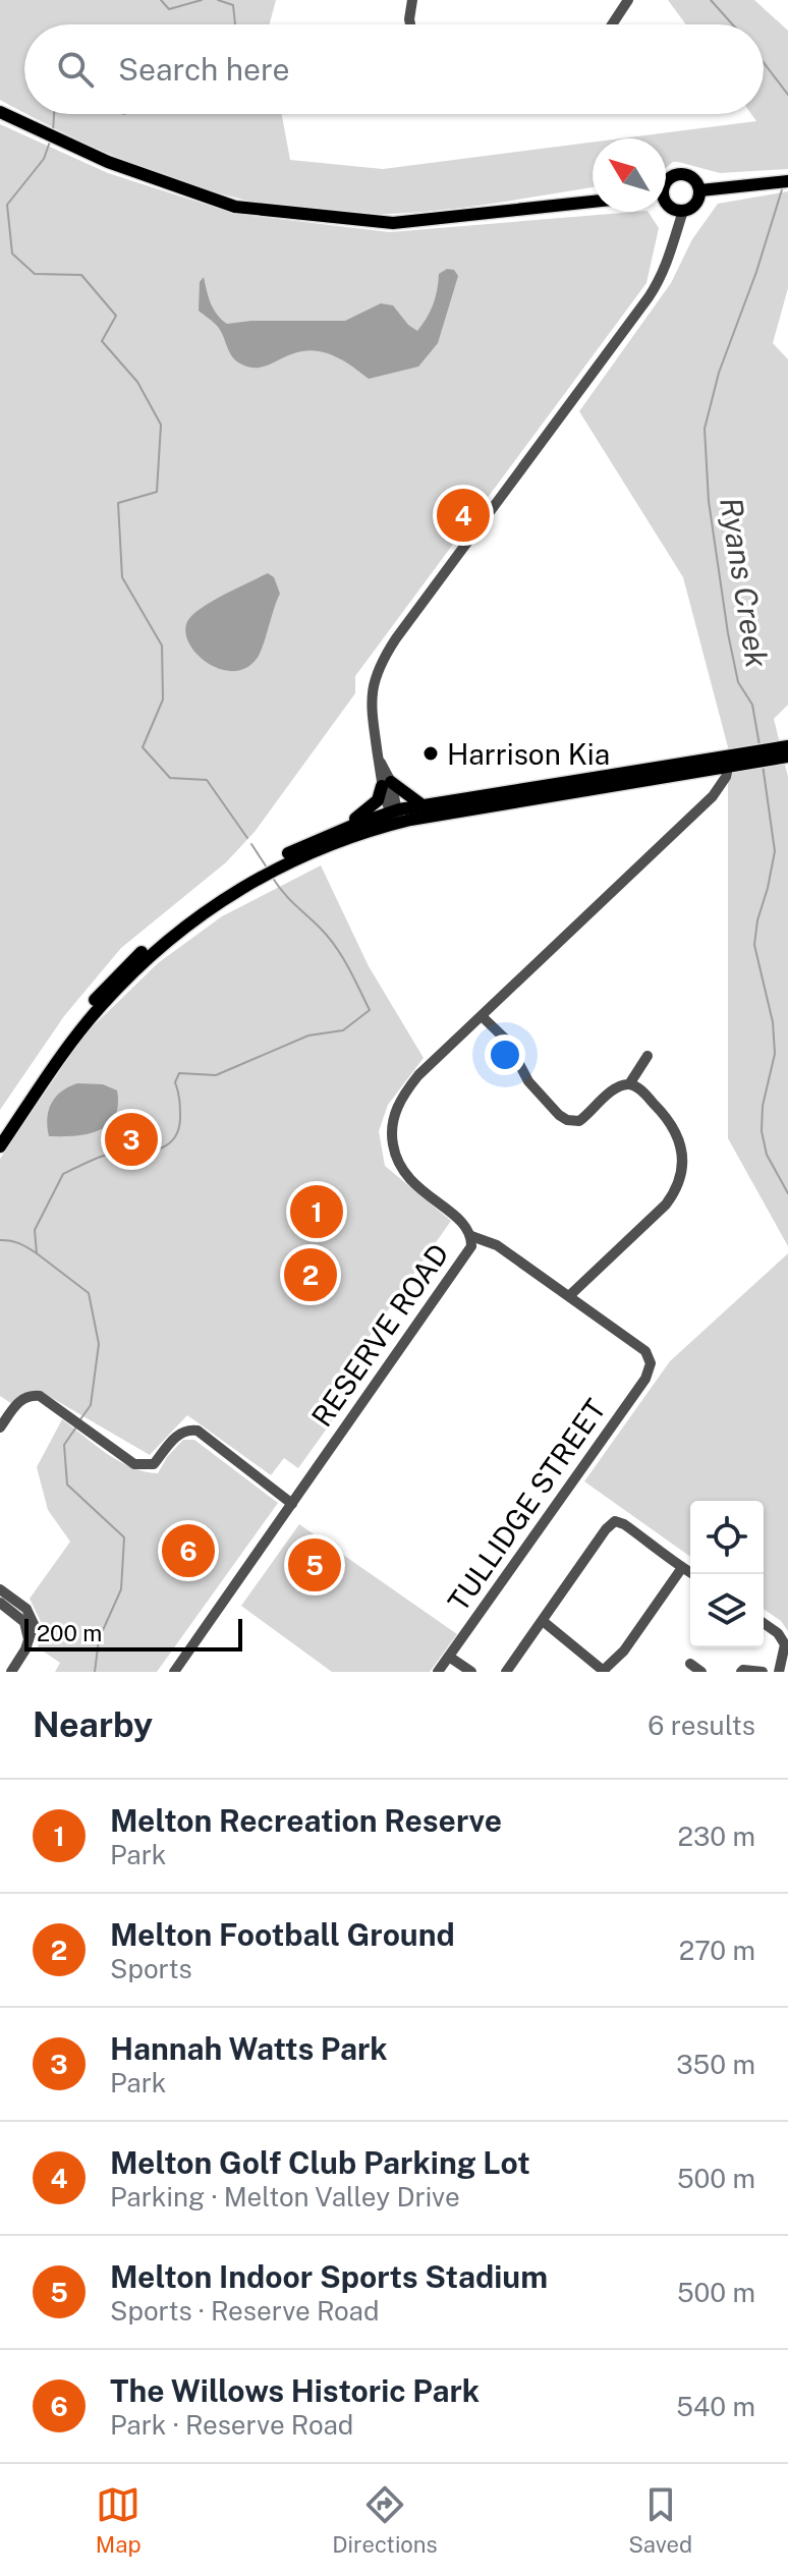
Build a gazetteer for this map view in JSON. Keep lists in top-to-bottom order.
{
  "streets": {
    "street": ["RESERVE ROAD", "TULLIDGE STREET"]
  },
  "water": ["Ryans Creek"],
  "places": ["Harrison Kia"],
  "scale_bar": "200 m",
  "north": "top left",
  "page": {
    "search": "Search here",
    "pins": [
      "4",
      "3",
      "1",
      "2",
      "6",
      "5"
    ],
    "scale": "200 m",
    "heading": ["Nearby", "6 results"],
    "list": [
      {
        "mark": "1",
        "name": "Melton Recreation Reserve",
        "note": "Park",
        "value": "230 m"
      },
      {
        "mark": "2",
        "name": "Melton Football Ground",
        "note": "Sports",
        "value": "270 m"
      },
      {
        "mark": "3",
        "name": "Hannah Watts Park",
        "note": "Park",
        "value": "350 m"
      },
      {
        "mark": "4",
        "name": "Melton Golf Club Parking Lot",
        "note": "Parking · Melton Valley Drive",
        "value": "500 m"
      },
      {
        "mark": "5",
        "name": "Melton Indoor Sports Stadium",
        "note": "Sports · Reserve Road",
        "value": "500 m"
      },
      {
        "mark": "6",
        "name": "The Willows Historic Park",
        "note": "Park · Reserve Road",
        "value": "540 m"
      }
    ],
    "nav": ["Map", "Directions", "Saved"]
  }
}
